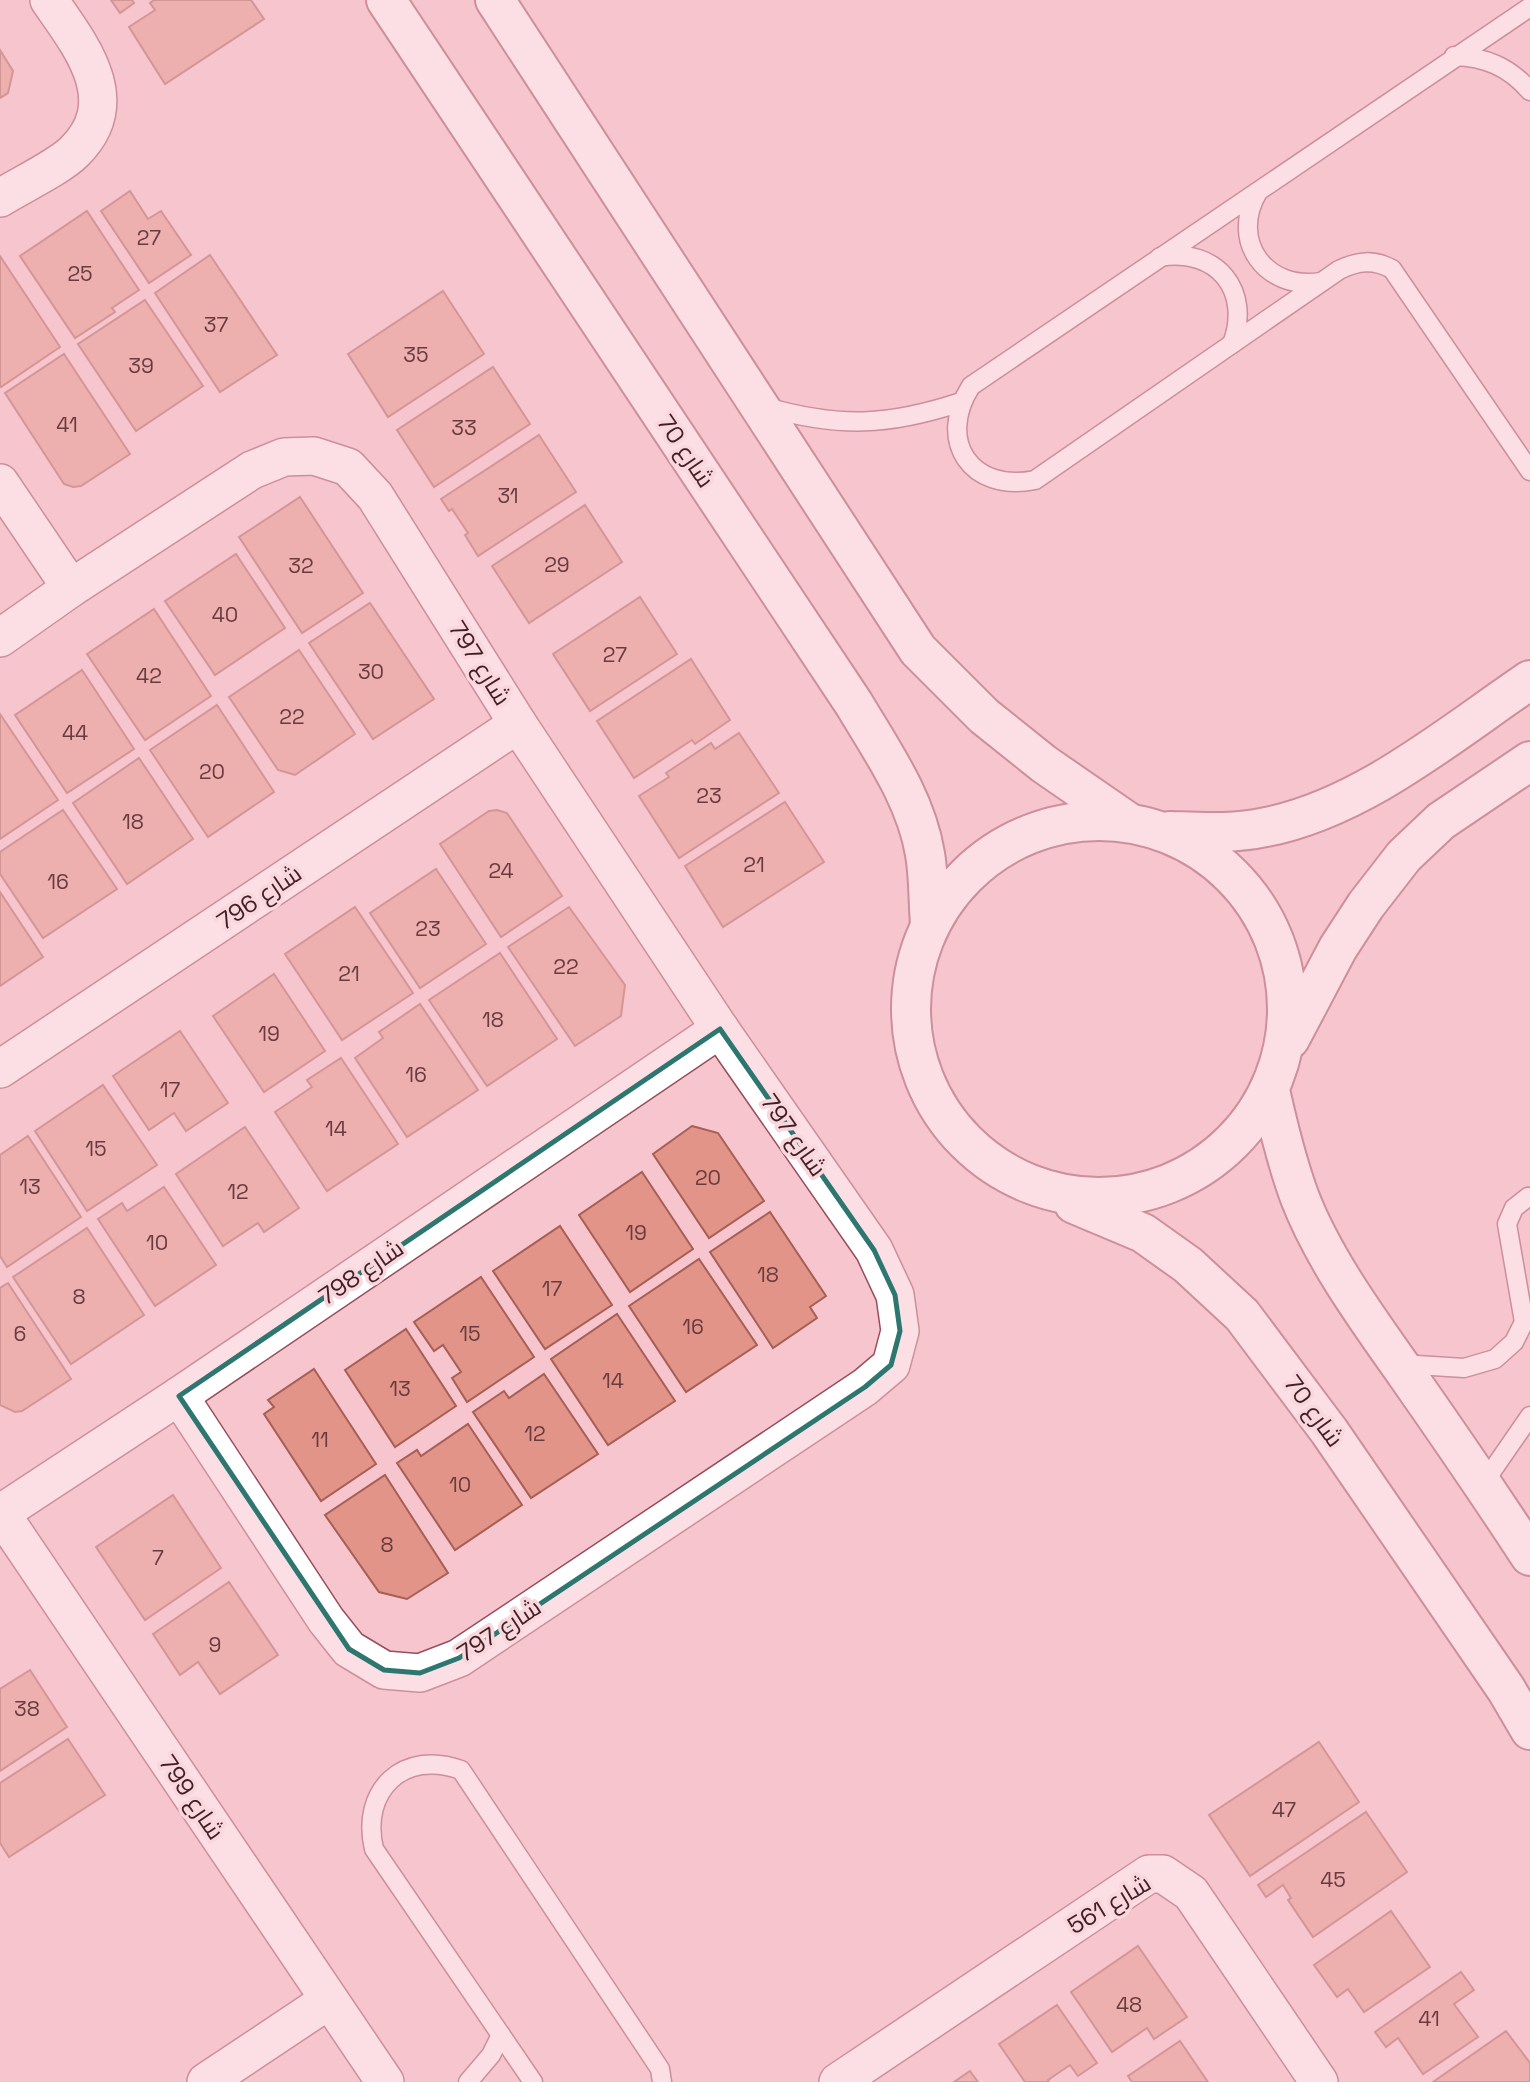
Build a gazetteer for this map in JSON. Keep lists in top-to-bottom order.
{
  "streets": {
    "main road": ["شارع 70"],
    "street": [
      "شارع 797",
      "شارع 796",
      "شارع 798",
      "شارع 799",
      "شارع 561"
    ]
  },
  "crossings": [
    ["شارع 797", "شارع 796"],
    ["شارع 797", "شارع 798"],
    ["شارع 798", "شارع 799"]
  ],
  "house_numbers": [
    "27",
    "25",
    "37",
    "35",
    "39",
    "41",
    "33",
    "31",
    "29",
    "32",
    "40",
    "27",
    "30",
    "42",
    "22",
    "44",
    "20",
    "23",
    "18",
    "21",
    "24",
    "16",
    "23",
    "22",
    "21",
    "18",
    "19",
    "16",
    "17",
    "14",
    "15",
    "20",
    "13",
    "12",
    "19",
    "10",
    "18",
    "17",
    "8",
    "16",
    "6",
    "15",
    "14",
    "13",
    "12",
    "11",
    "10",
    "8",
    "7",
    "9",
    "38",
    "47",
    "45",
    "48",
    "41"
  ]
}
